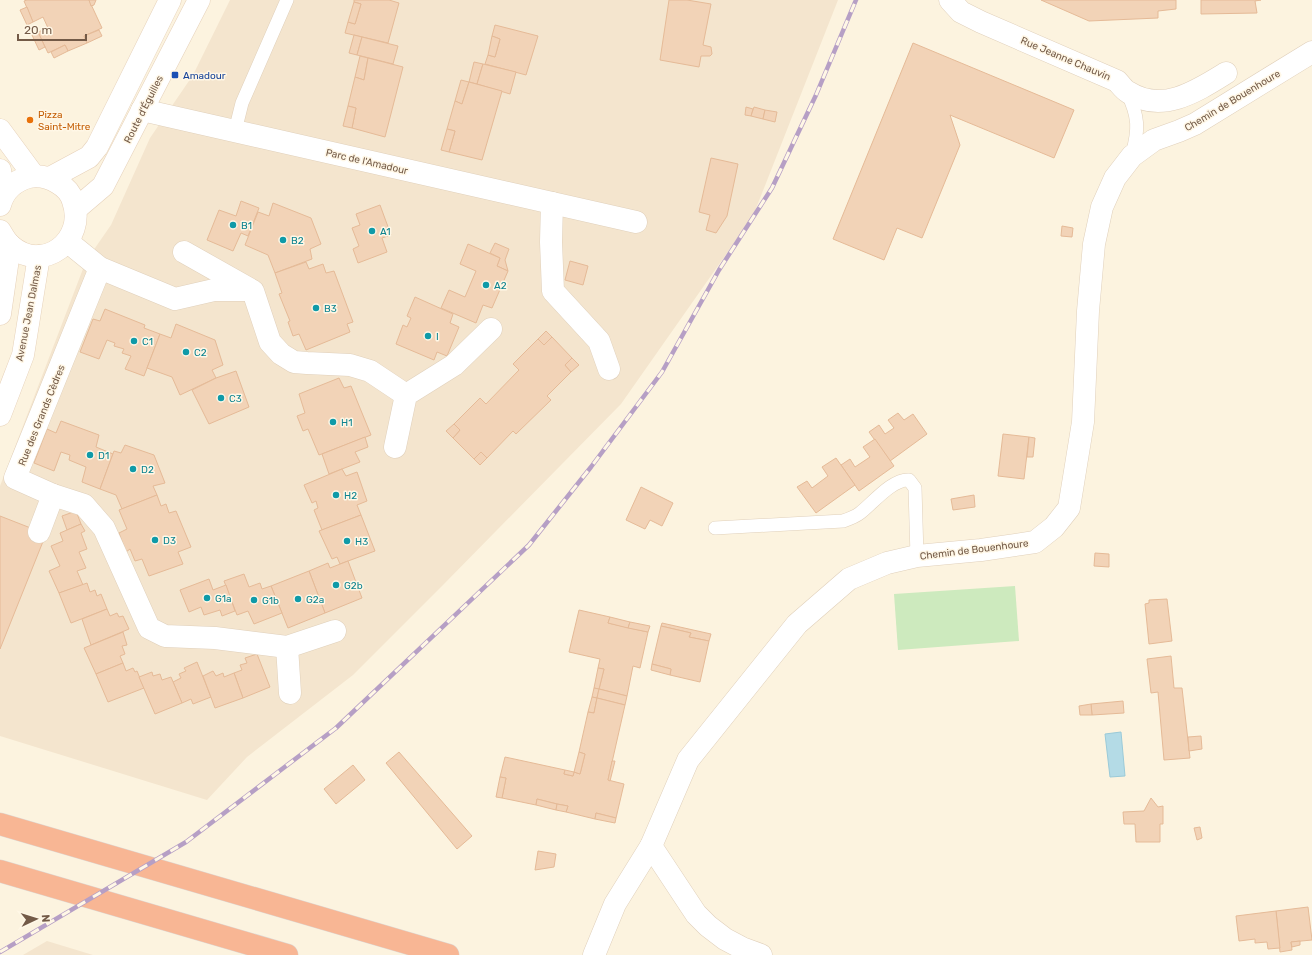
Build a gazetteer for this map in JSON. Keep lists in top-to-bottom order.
{
  "streets": {
    "street": [
      "Rue Jeanne Chauvin",
      "Chemin de Bouenhoure",
      "Route d'Éguilles",
      "Parc de l'Amadour",
      "Avenue Jean Dalmas",
      "Rue des Grands Cèdres"
    ]
  },
  "crossings": [
    ["Route d'Éguilles", "Parc de l'Amadour"]
  ],
  "places": {
    "transit": ["Amadour"],
    "other": [
      "Pizza Saint-Mitre",
      "B1",
      "A1",
      "B2",
      "A2",
      "B3",
      "I",
      "C1",
      "C2",
      "C3",
      "H1",
      "D1",
      "D2",
      "H2",
      "D3",
      "H3",
      "G2b",
      "G1a",
      "G2a",
      "G1b"
    ]
  },
  "scale_bar": "20 m",
  "north": "right"
}
